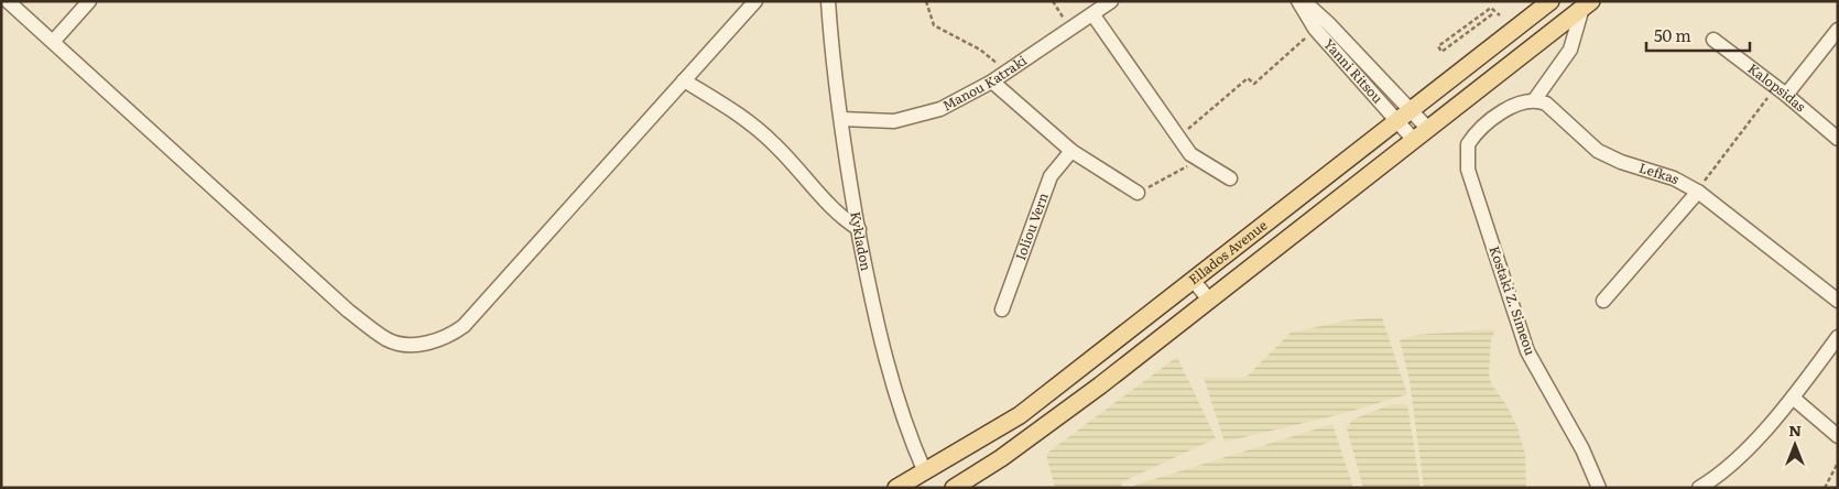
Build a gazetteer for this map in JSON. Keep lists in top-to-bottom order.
{
  "streets": {
    "main road": ["Ellados Avenue"],
    "street": [
      "Yanni Ritsou",
      "Manou Katraki",
      "Kalopsidas",
      "Lefkas",
      "Ioliou Vern",
      "Kykladon",
      "Kostaki Z. Simeou"
    ]
  },
  "crossings": [
    ["Yanni Ritsou", "Ellados Avenue"],
    ["Manou Katraki", "Kykladon"],
    ["Lefkas", "Kostaki Z. Simeou"],
    ["Kykladon", "Ellados Avenue"]
  ],
  "scale_bar": "50 m",
  "north": "top"
}
